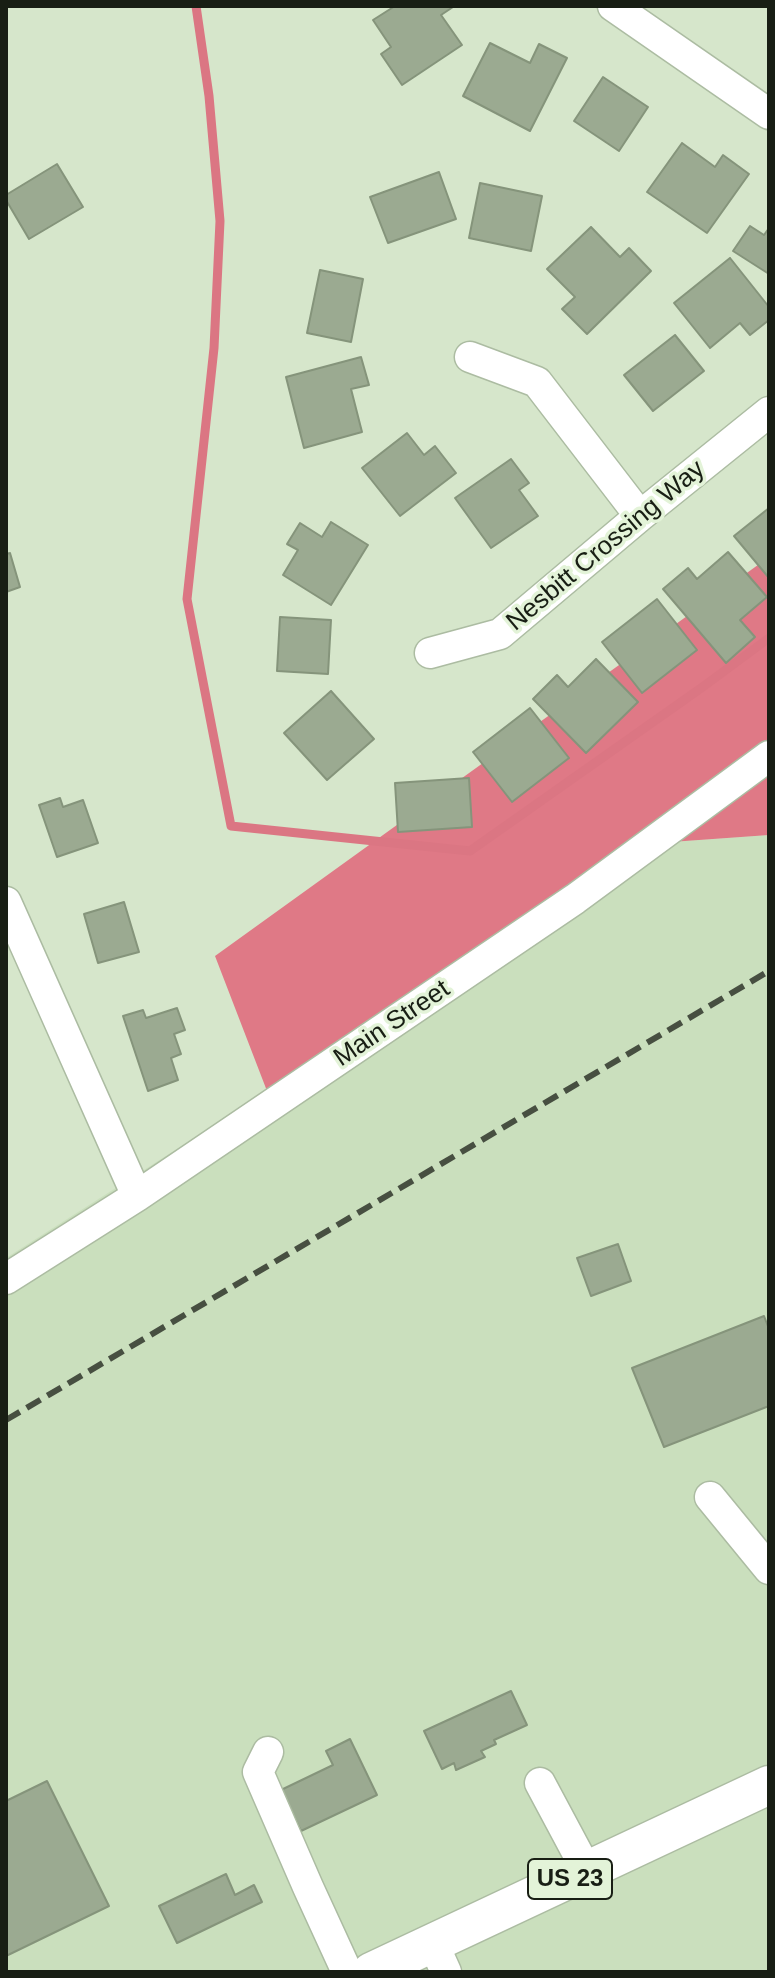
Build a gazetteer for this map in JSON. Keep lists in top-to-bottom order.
{
  "streets": {
    "main road": ["US 23"],
    "street": ["Nesbitt Crossing Way", "Main Street"]
  }
}
